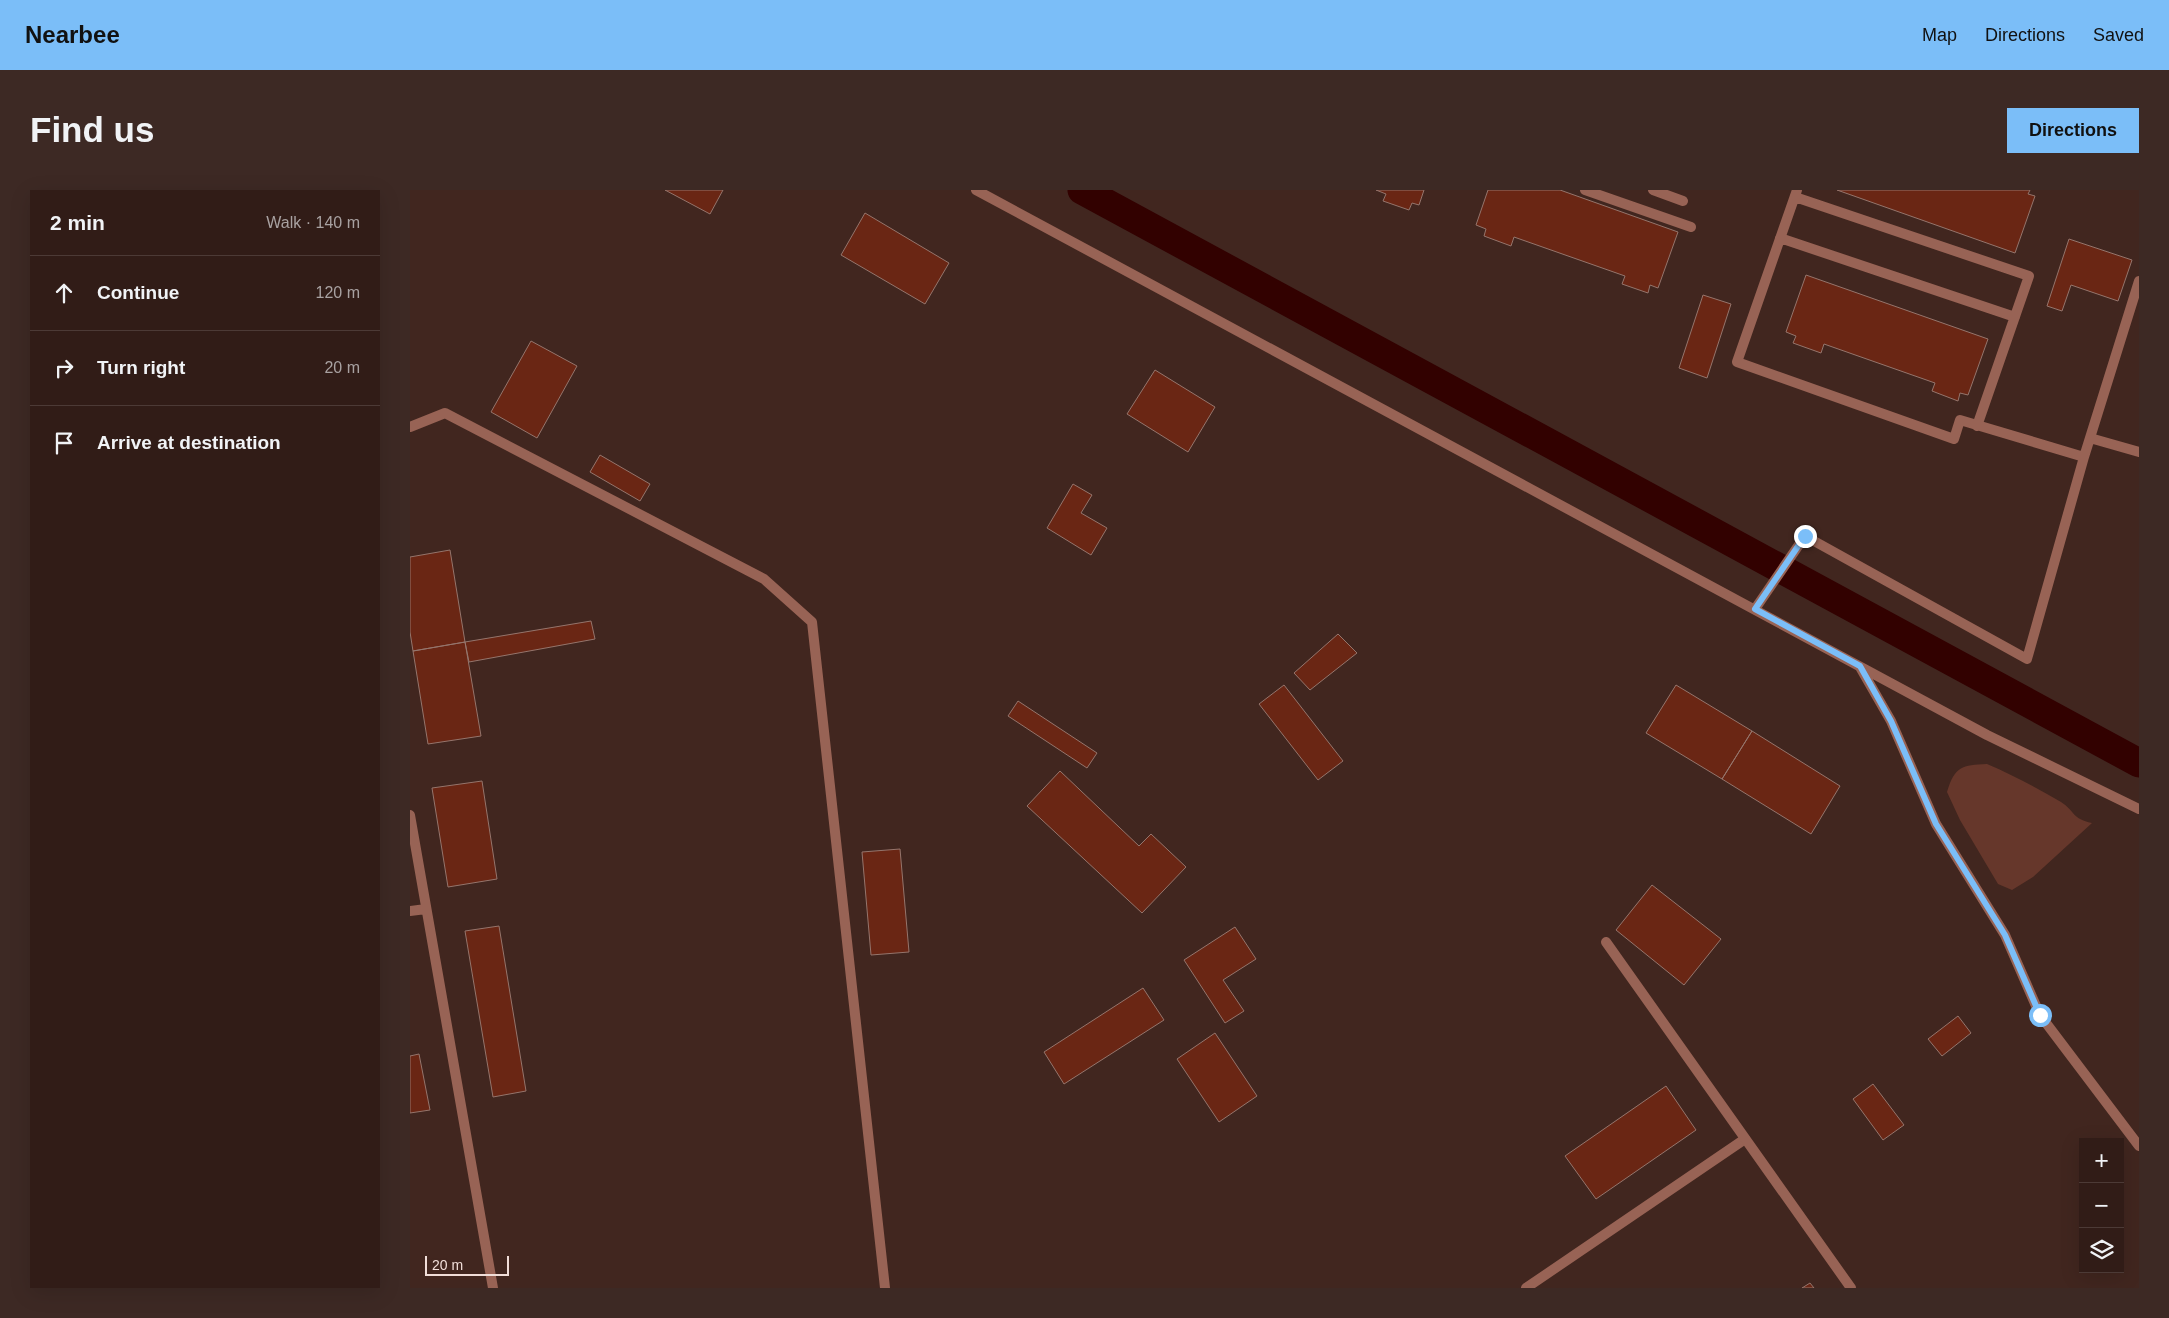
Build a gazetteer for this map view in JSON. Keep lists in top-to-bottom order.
{
  "scale_bar": "20 m",
  "page": {
    "header": "Nearbee",
    "nav": ["Map", "Directions", "Saved"],
    "buttons": "Directions",
    "title": "Find us",
    "heading": ["2 min", "Walk · 140 m"],
    "list": [
      ["Continue", "120 m"],
      ["Turn right", "20 m"],
      "Arrive at destination"
    ],
    "map_buttons": ["+", "−"],
    "scale": "20 m"
  }
}
